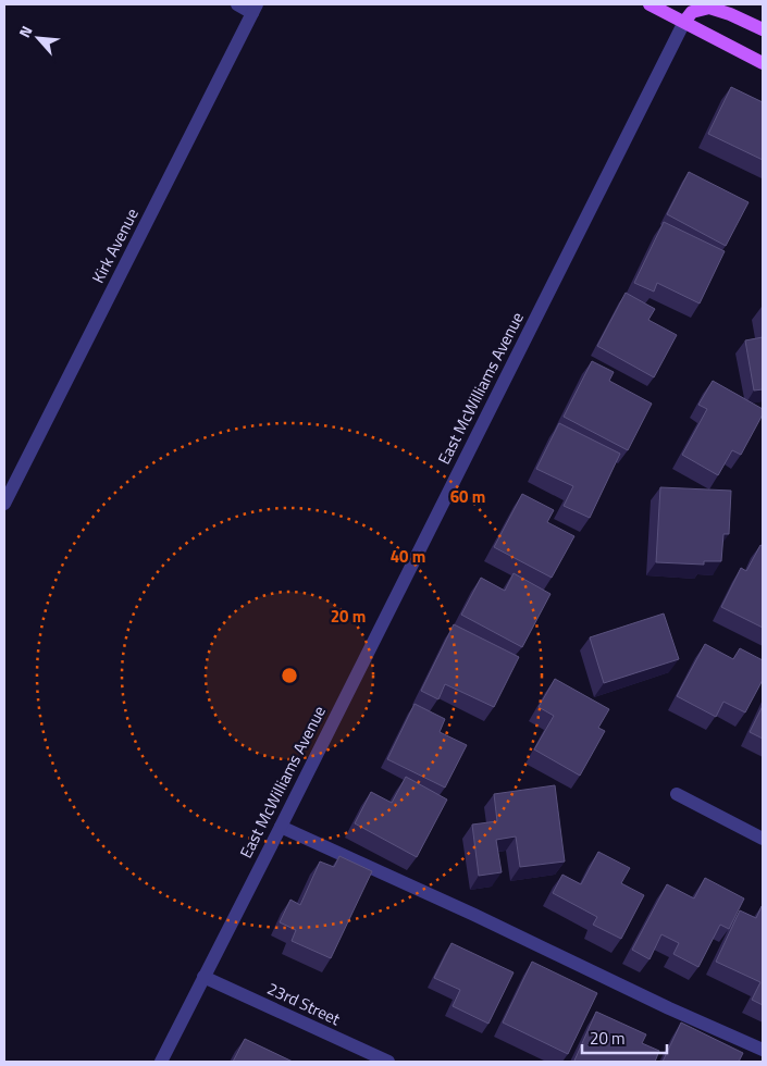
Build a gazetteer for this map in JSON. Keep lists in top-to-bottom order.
{
  "streets": {
    "street": ["Kirk Avenue", "East McWilliams Avenue", "23rd Street"]
  },
  "crossings": [
    ["East McWilliams Avenue", "23rd Street"]
  ],
  "scale_bar": "20 m",
  "north": "top left",
  "rings": ["60 m", "40 m", "20 m"]
}
